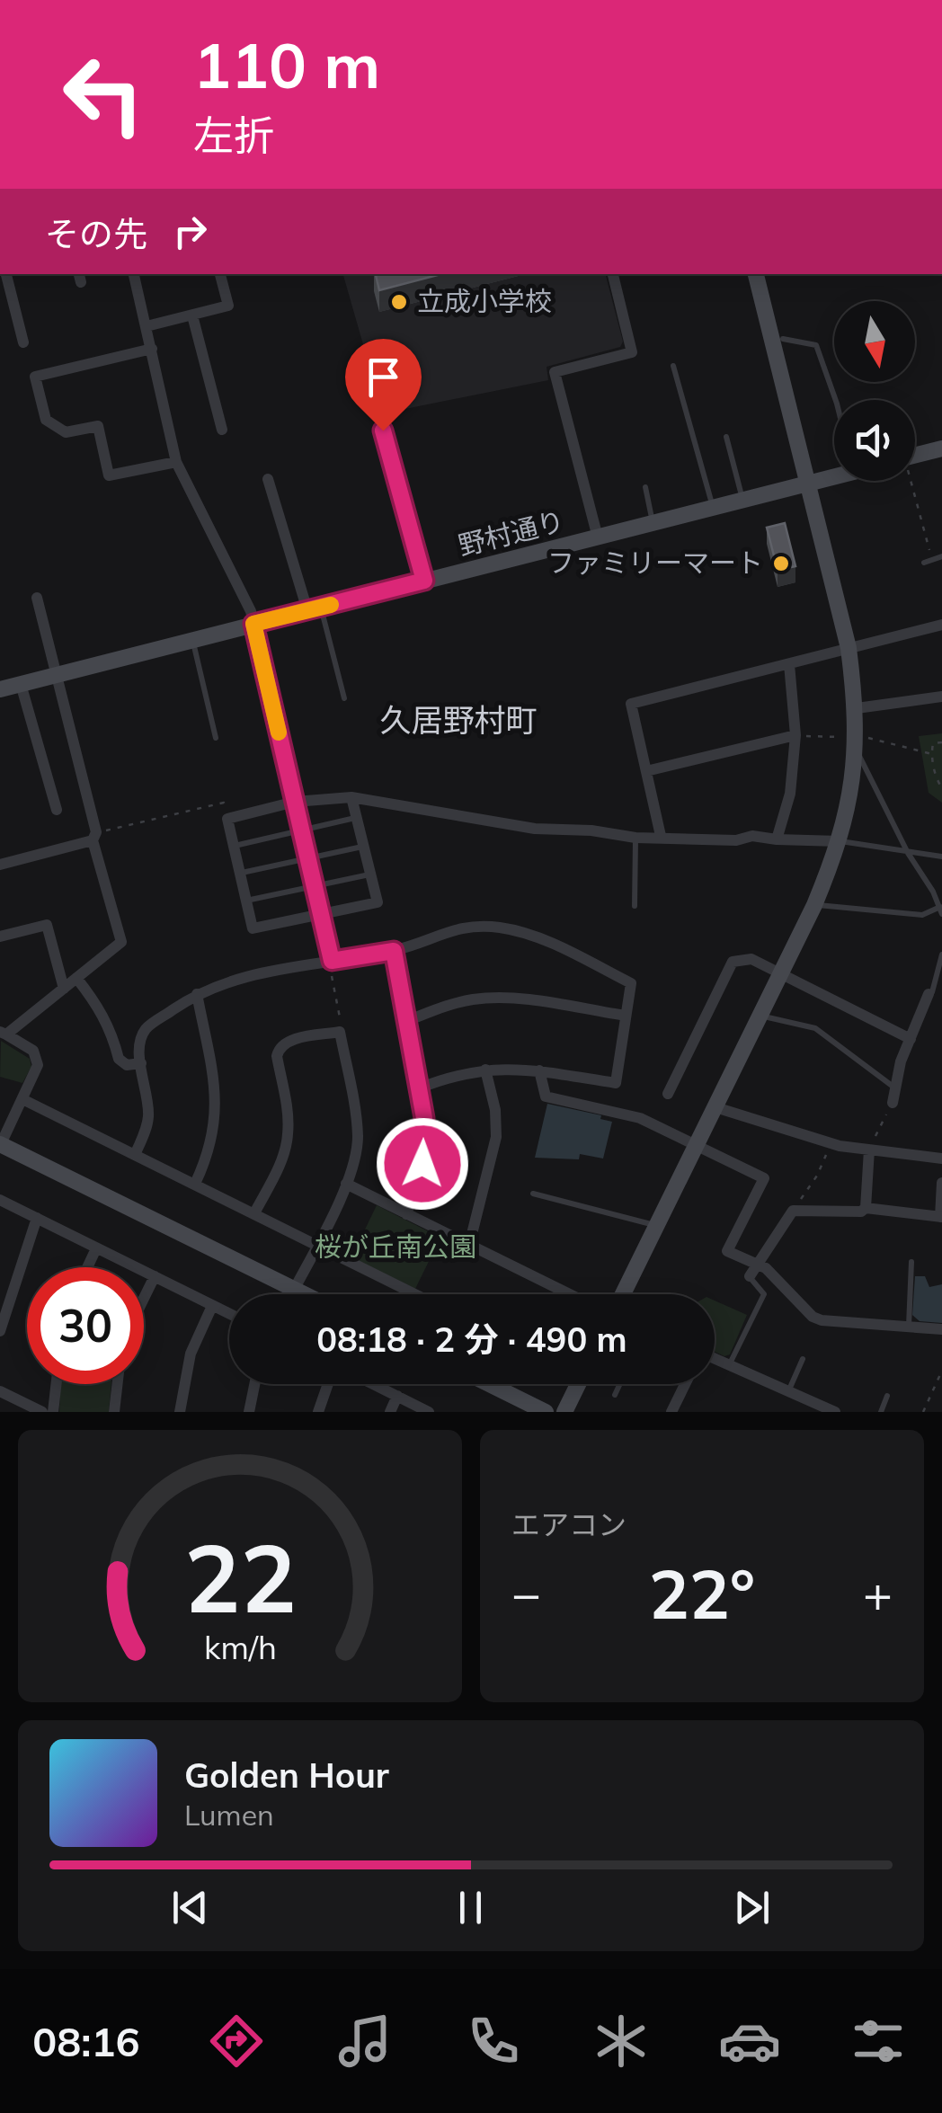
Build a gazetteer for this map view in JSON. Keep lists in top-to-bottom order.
{
  "streets": {
    "street": ["野村通り"]
  },
  "districts": ["久居野村町"],
  "parks": ["桜が丘南公園"],
  "places": ["立成小学校", "ファミリーマート"],
  "north": "bottom",
  "page": {
    "turn": ["110 m", "左折"],
    "then": "その先",
    "limit": "30",
    "trip": "08:18 · 2 分 · 490 m",
    "tile": "エアコン",
    "heat": ["−", "22°", "+"],
    "song": ["Golden Hour", "Lumen"],
    "tabs": "08:16",
    "gauge": ["22", "km/h"]
  }
}
